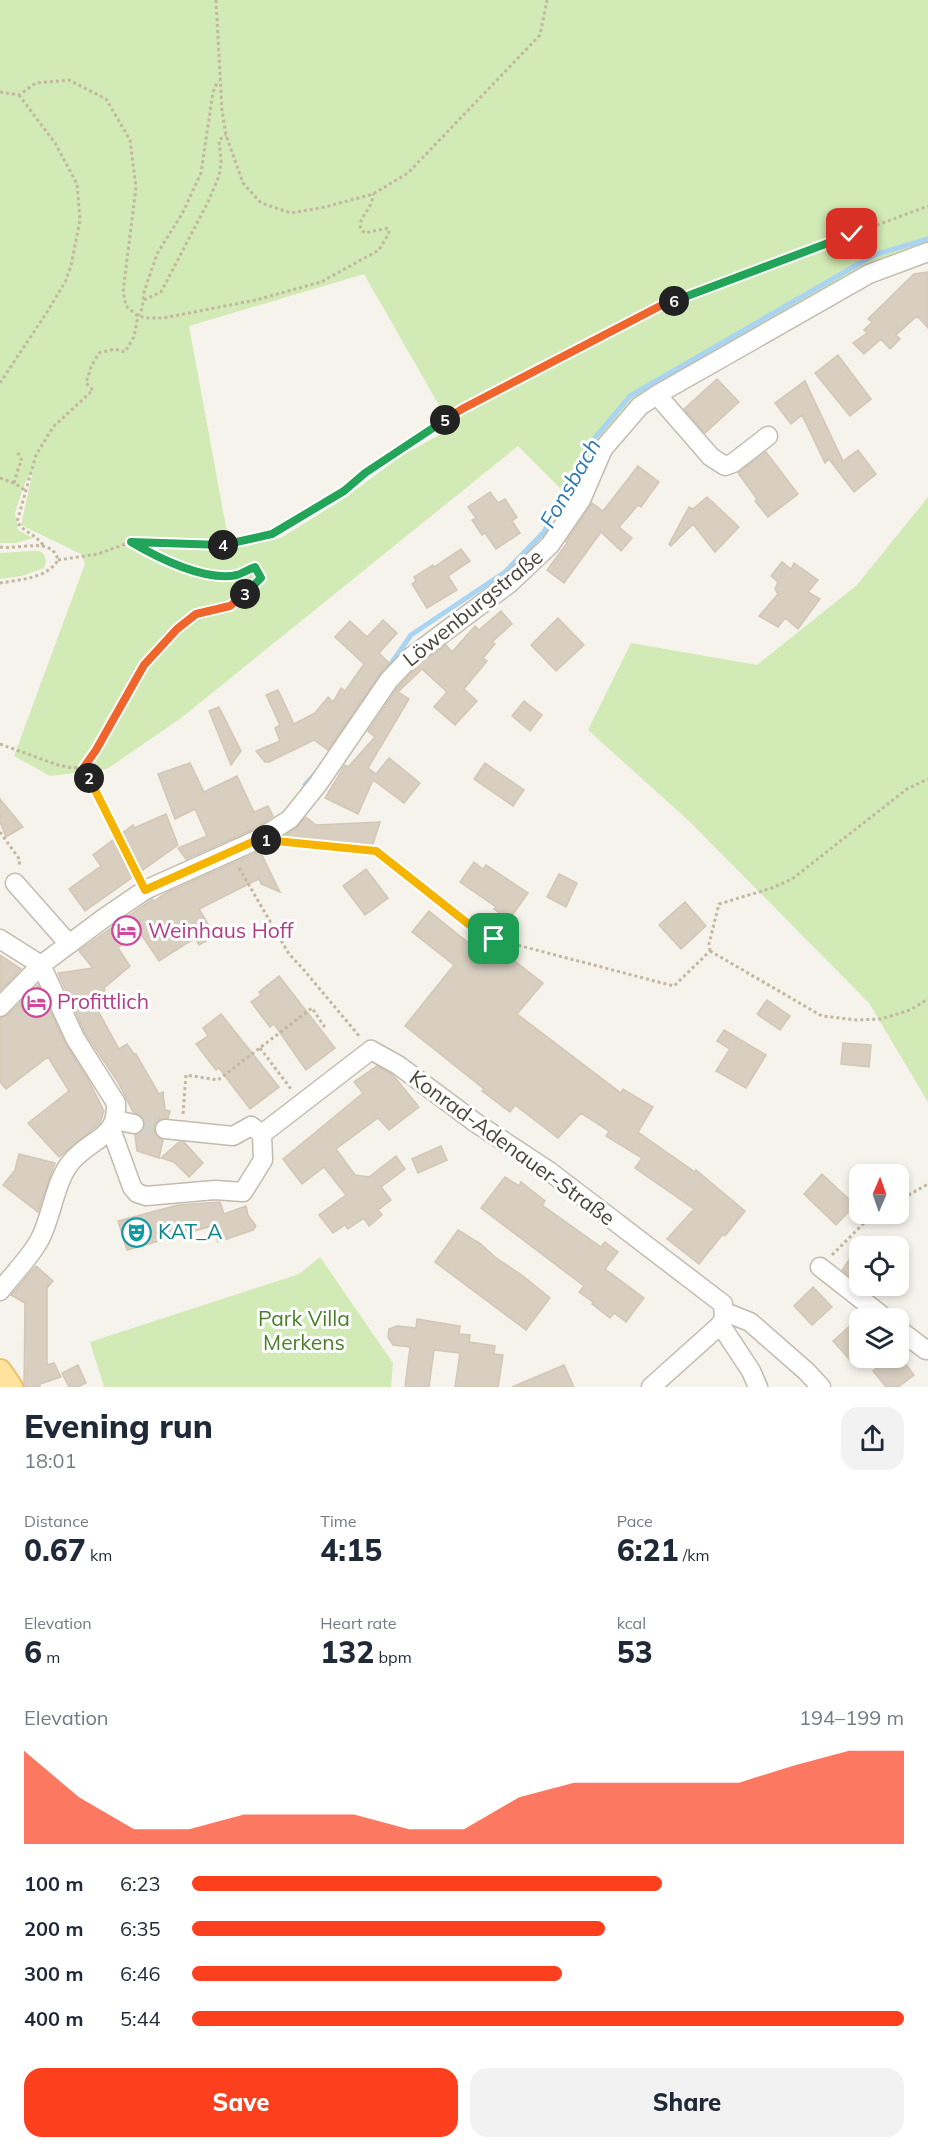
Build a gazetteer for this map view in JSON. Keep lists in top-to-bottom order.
{
  "streets": {
    "street": ["Löwenburgstraße", "Konrad-Adenauer-Straße"]
  },
  "water": ["Fonsbach"],
  "parks": ["Park Villa Merkens"],
  "places": {
    "hotel": ["Weinhaus Hoff", "Profittlich"],
    "theatre": ["KAT_A"]
  },
  "north": "top",
  "page": {
    "pins": [
      "6",
      "5",
      "4",
      "3",
      "2",
      "1"
    ],
    "heading": ["Evening run", "18:01"],
    "stats": [
      ["Distance", "0.67 km"],
      ["Time", "4:15"],
      ["Pace", "6:21 /km"],
      ["Elevation", "6 m"],
      ["Heart rate", "132 bpm"],
      ["kcal", "53"]
    ],
    "chart": ["Elevation", "194–199 m"],
    "list": [
      {
        "name": "100 m",
        "note": "6:23"
      },
      {
        "name": "200 m",
        "note": "6:35"
      },
      {
        "name": "300 m",
        "note": "6:46"
      },
      {
        "name": "400 m",
        "note": "5:44"
      }
    ],
    "buttons": ["Save", "Share"]
  }
}
